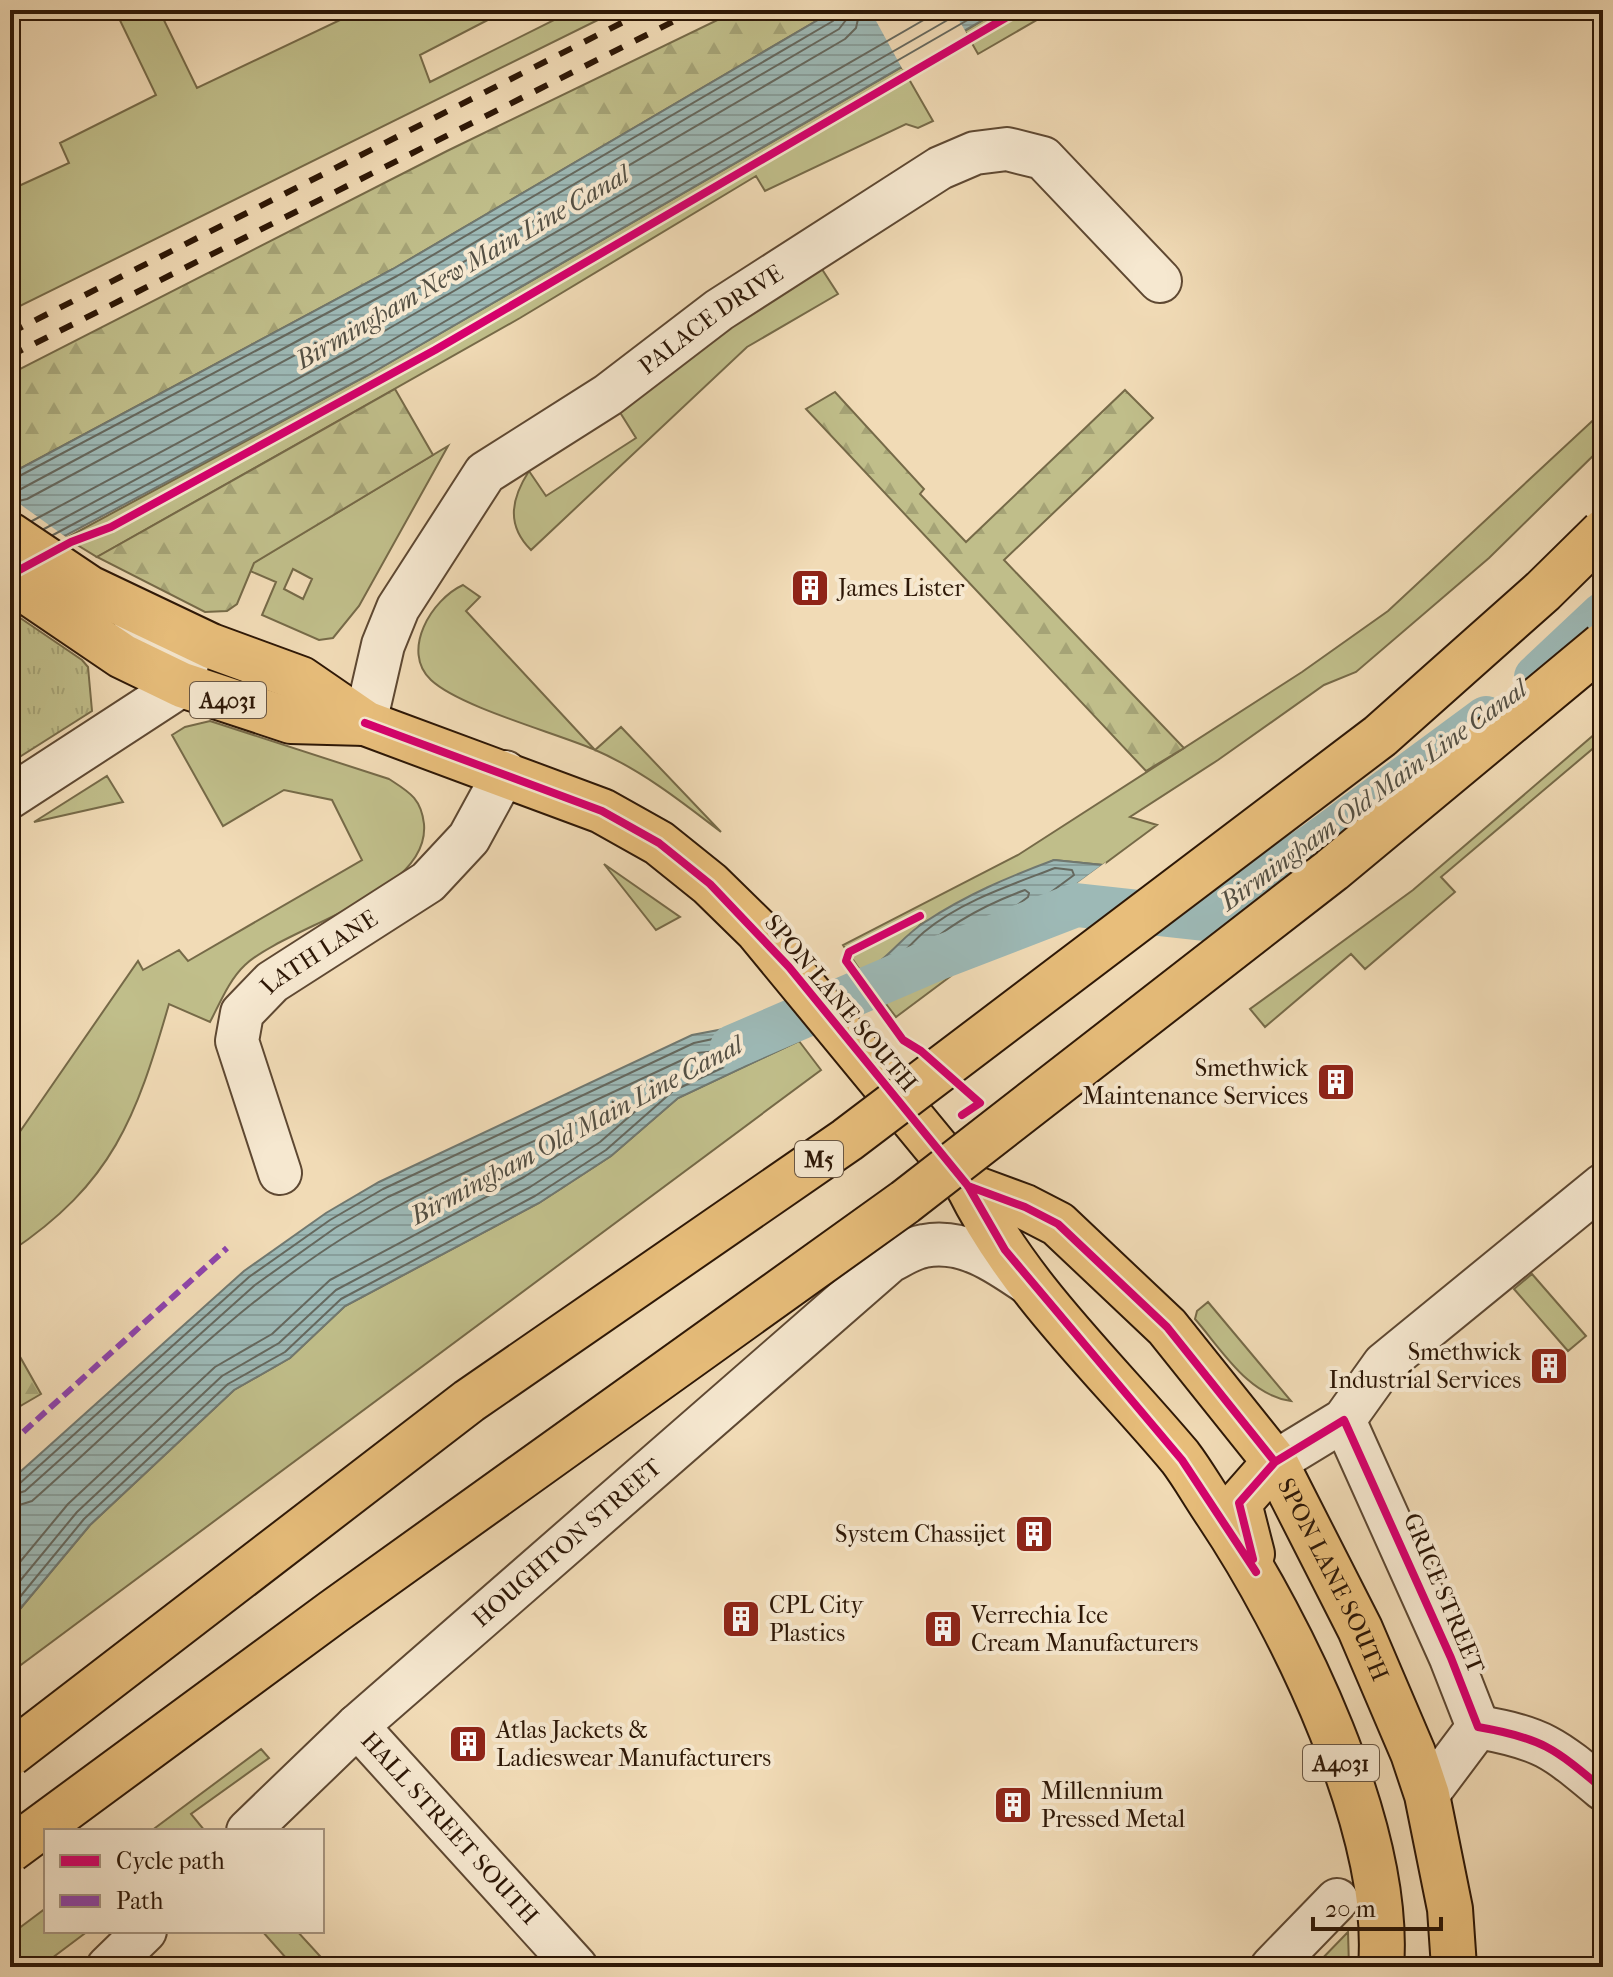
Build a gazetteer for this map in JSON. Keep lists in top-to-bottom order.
{
  "streets": {
    "main road": ["A4031", "SPON LANE SOUTH", "M5"],
    "street": [
      "PALACE DRIVE",
      "LATH LANE",
      "HOUGHTON STREET",
      "GRICE STREET",
      "HALL STREET SOUTH"
    ]
  },
  "crossings": [
    ["PALACE DRIVE", "SPON LANE SOUTH"],
    ["LATH LANE", "SPON LANE SOUTH"],
    ["SPON LANE SOUTH", "HOUGHTON STREET"],
    ["HOUGHTON STREET", "HALL STREET SOUTH"]
  ],
  "water": ["Birmingham New Main Line Canal", "Birmingham Old Main Line Canal"],
  "places": {
    "building": [
      "James Lister",
      "Smethwick Maintenance Services",
      "Smethwick Industrial Services",
      "System Chassijet",
      "CPL City Plastics",
      "Verrechia Ice Cream Manufacturers",
      "Atlas Jackets & Ladieswear Manufacturers",
      "Millennium Pressed Metal"
    ]
  },
  "legend": ["Cycle path", "Path"],
  "scale_bar": "20 m"
}
